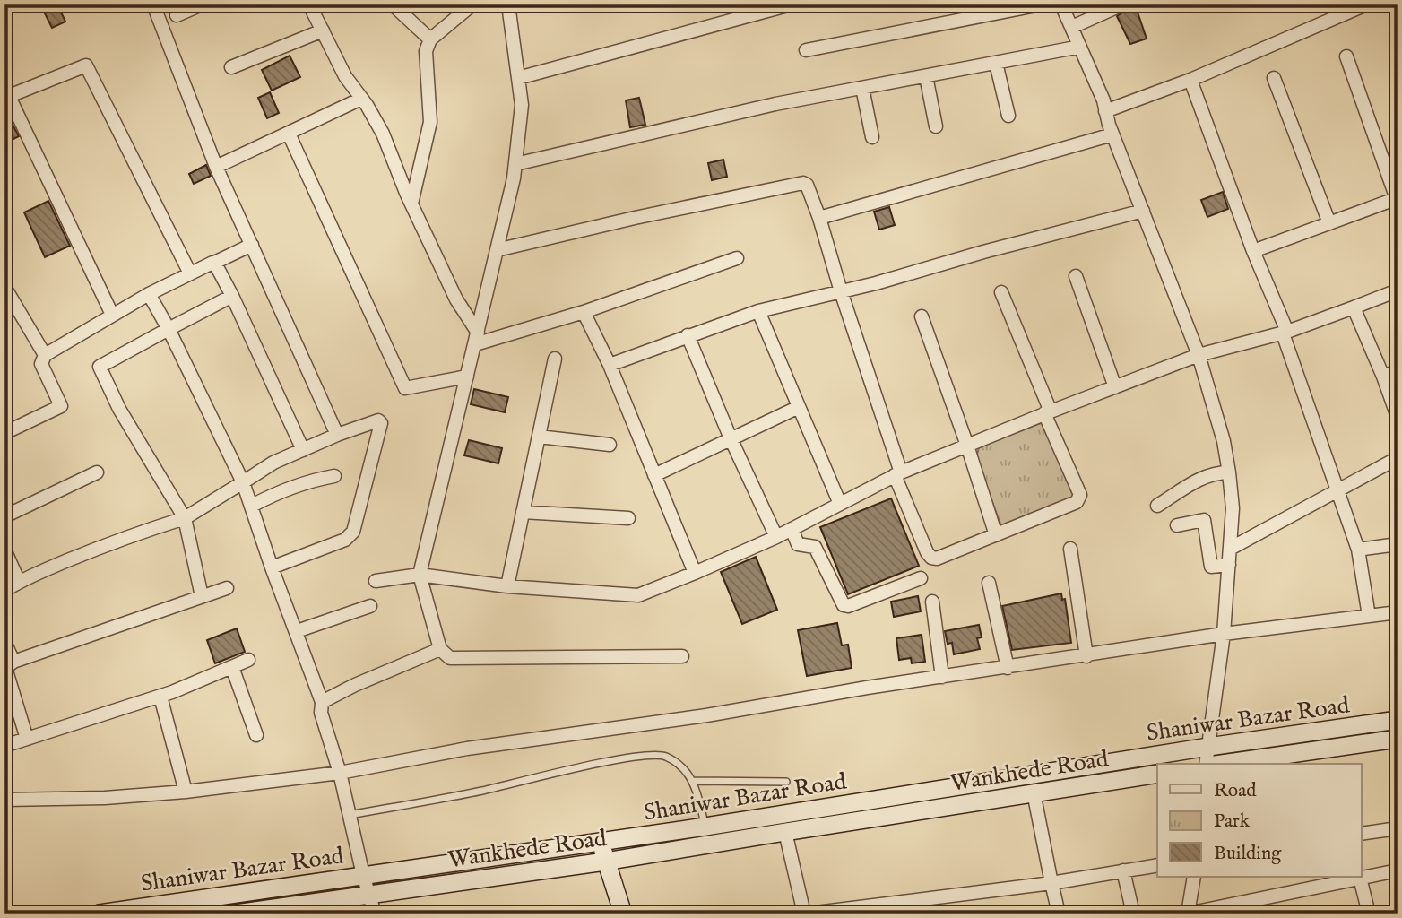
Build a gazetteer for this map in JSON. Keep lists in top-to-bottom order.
{
  "streets": {
    "main road": ["Shaniwar Bazar Road", "Wankhede Road"]
  },
  "legend": ["Road", "Park", "Building"]
}
